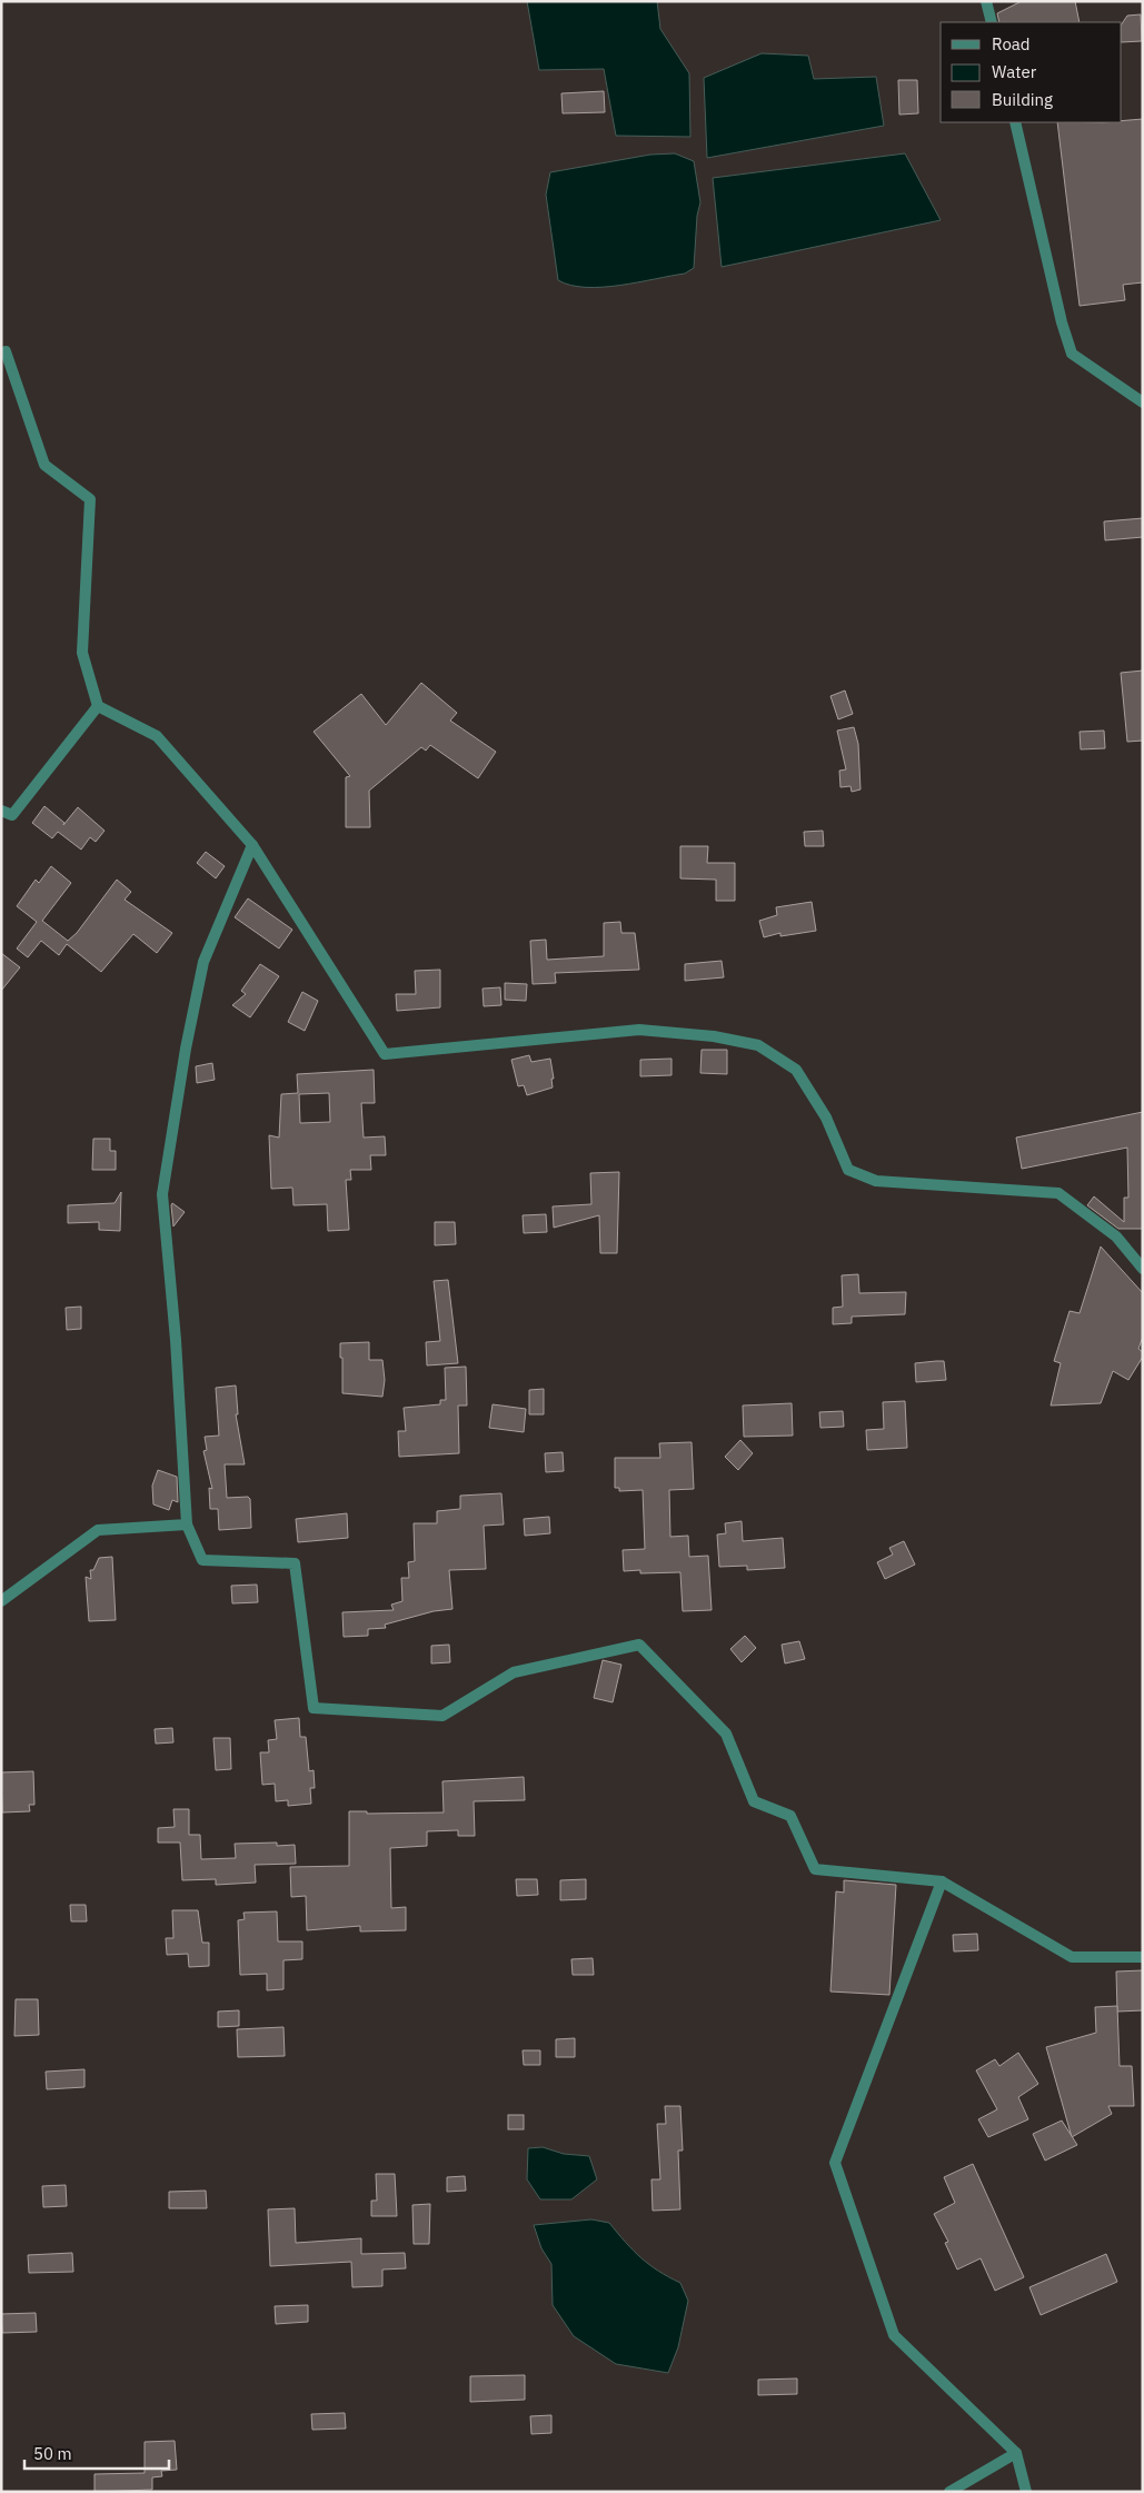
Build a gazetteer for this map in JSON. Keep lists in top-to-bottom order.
{
  "legend": ["Road", "Water", "Building"],
  "scale_bar": "50 m"
}
